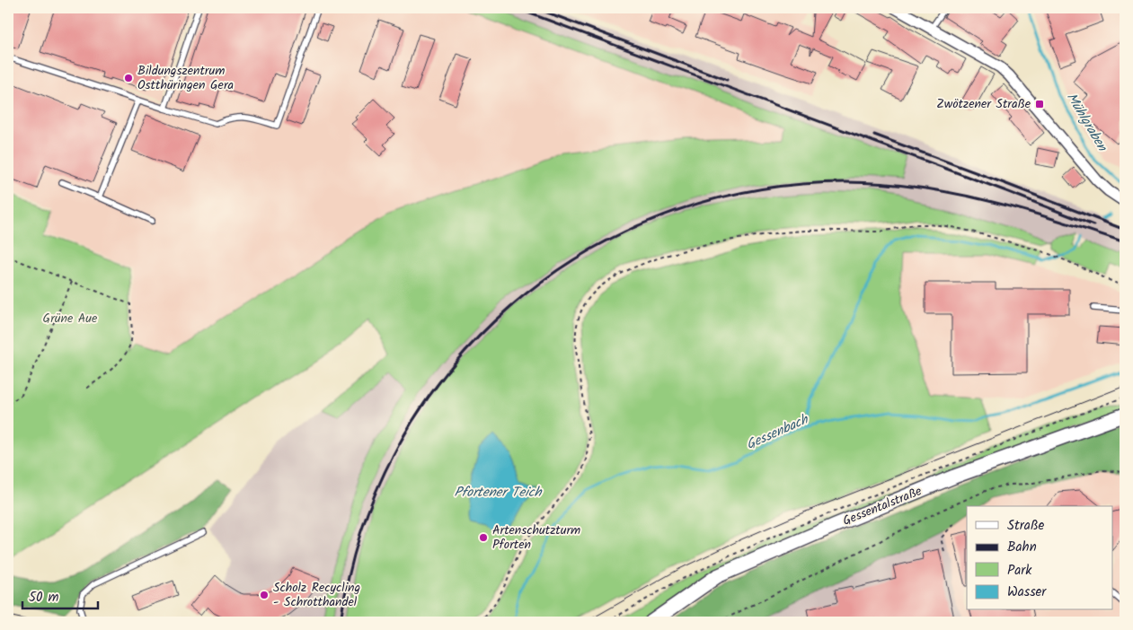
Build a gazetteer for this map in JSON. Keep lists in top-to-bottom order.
{
  "streets": {
    "main road": ["Gessentalstraße"]
  },
  "water": ["Mühlgraben", "Gessenbach", "Pfortener Teich"],
  "parks": ["Grüne Aue"],
  "places": {
    "other": ["Bildungszentrum Ostthüringen Gera", "Artenschutzturm Pforten", "Scholz Recycling - Schrotthandel"],
    "transit": ["Zwötzener Straße"]
  },
  "legend": [
    "Straße",
    "Bahn",
    "Park",
    "Wasser"
  ],
  "scale_bar": "50 m"
}
